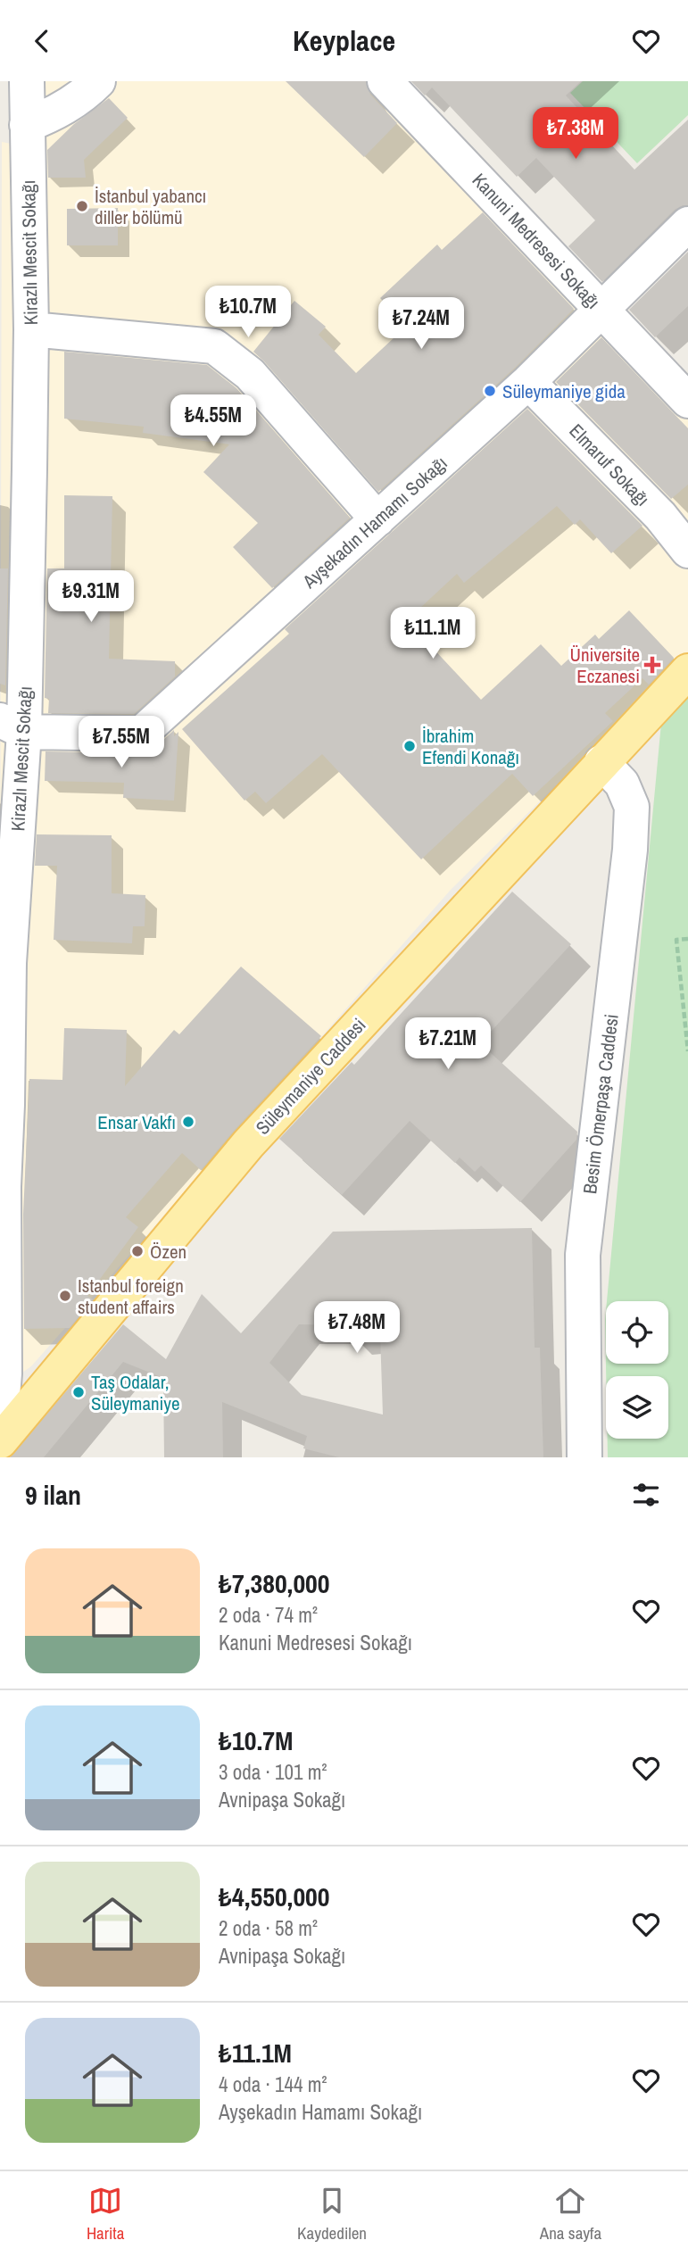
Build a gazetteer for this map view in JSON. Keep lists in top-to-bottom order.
{
  "streets": {
    "main road": ["Süleymaniye Caddesi"],
    "street": [
      "Kanuni Medresesi Sokağı",
      "Kirazlı Mescit Sokağı",
      "Elmaruf Sokağı",
      "Ayşekadın Hamamı Sokağı",
      "Besim Ömerpaşa Caddesi"
    ]
  },
  "crossings": [
    ["Kanuni Medresesi Sokağı", "Ayşekadın Hamamı Sokağı"],
    ["Kirazlı Mescit Sokağı", "Ayşekadın Hamamı Sokağı"],
    ["Elmaruf Sokağı", "Ayşekadın Hamamı Sokağı"],
    ["Süleymaniye Caddesi", "Besim Ömerpaşa Caddesi"]
  ],
  "places": {
    "other": [
      "İstanbul yabancı diller bölümü",
      "Süleymaniye gida",
      "İbrahim Efendi Konağı",
      "Ensar Vakfı",
      "Özen",
      "Istanbul foreign student affairs",
      "Taş Odalar, Süleymaniye"
    ],
    "health": ["Üniversite Eczanesi"]
  },
  "page": {
    "header": "Keyplace",
    "price": [
      "₺7.38M",
      "₺10.7M",
      "₺7.24M",
      "₺4.55M",
      "₺9.31M",
      "₺11.1M",
      "₺7.55M",
      "₺7.21M",
      "₺7.48M"
    ],
    "heading": "9 ilan",
    "list": [
      {
        "name": "₺7,380,000",
        "note": "2 oda · 74 m² · Kanuni Medresesi Sokağı"
      },
      {
        "name": "₺10.7M",
        "note": "3 oda · 101 m² · Avnipaşa Sokağı"
      },
      {
        "name": "₺4,550,000",
        "note": "2 oda · 58 m² · Avnipaşa Sokağı"
      },
      {
        "name": "₺11.1M",
        "note": "4 oda · 144 m² · Ayşekadın Hamamı Sokağı"
      }
    ],
    "tabs": ["Harita", "Kaydedilen", "Ana sayfa"]
  }
}
